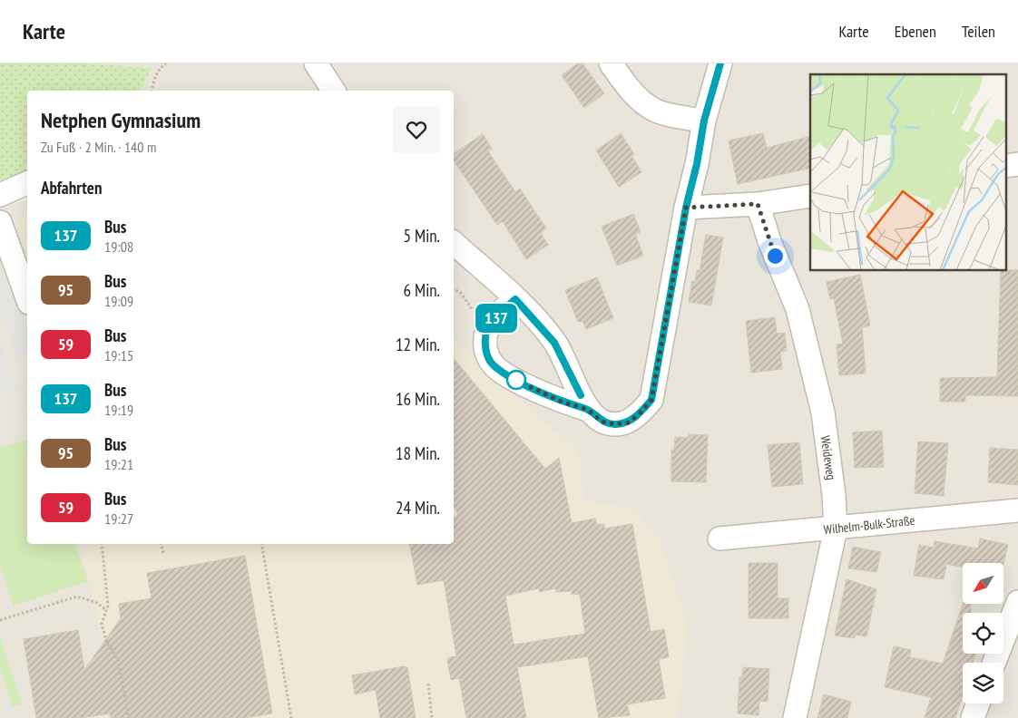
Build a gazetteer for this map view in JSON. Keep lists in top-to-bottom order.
{
  "streets": {
    "street": ["Weideweg", "Wilhelm-Bulk-Straße"]
  },
  "crossings": [
    ["Weideweg", "Wilhelm-Bulk-Straße"]
  ],
  "lines": ["bus line 137"],
  "north": "bottom left",
  "page": {
    "header": "Karte",
    "nav": ["Karte", "Ebenen", "Teilen"],
    "on_map": "137",
    "heading": [
      ["Netphen Gymnasium", "Zu Fuß · 2 Min. · 140 m"],
      "Abfahrten"
    ],
    "list": [
      {
        "mark": "137",
        "name": "Bus",
        "note": "19:08",
        "value": "5 Min."
      },
      {
        "mark": "95",
        "name": "Bus",
        "note": "19:09",
        "value": "6 Min."
      },
      {
        "mark": "59",
        "name": "Bus",
        "note": "19:15",
        "value": "12 Min."
      },
      {
        "mark": "137",
        "name": "Bus",
        "note": "19:19",
        "value": "16 Min."
      },
      {
        "mark": "95",
        "name": "Bus",
        "note": "19:21",
        "value": "18 Min."
      },
      {
        "mark": "59",
        "name": "Bus",
        "note": "19:27",
        "value": "24 Min."
      }
    ]
  }
}
